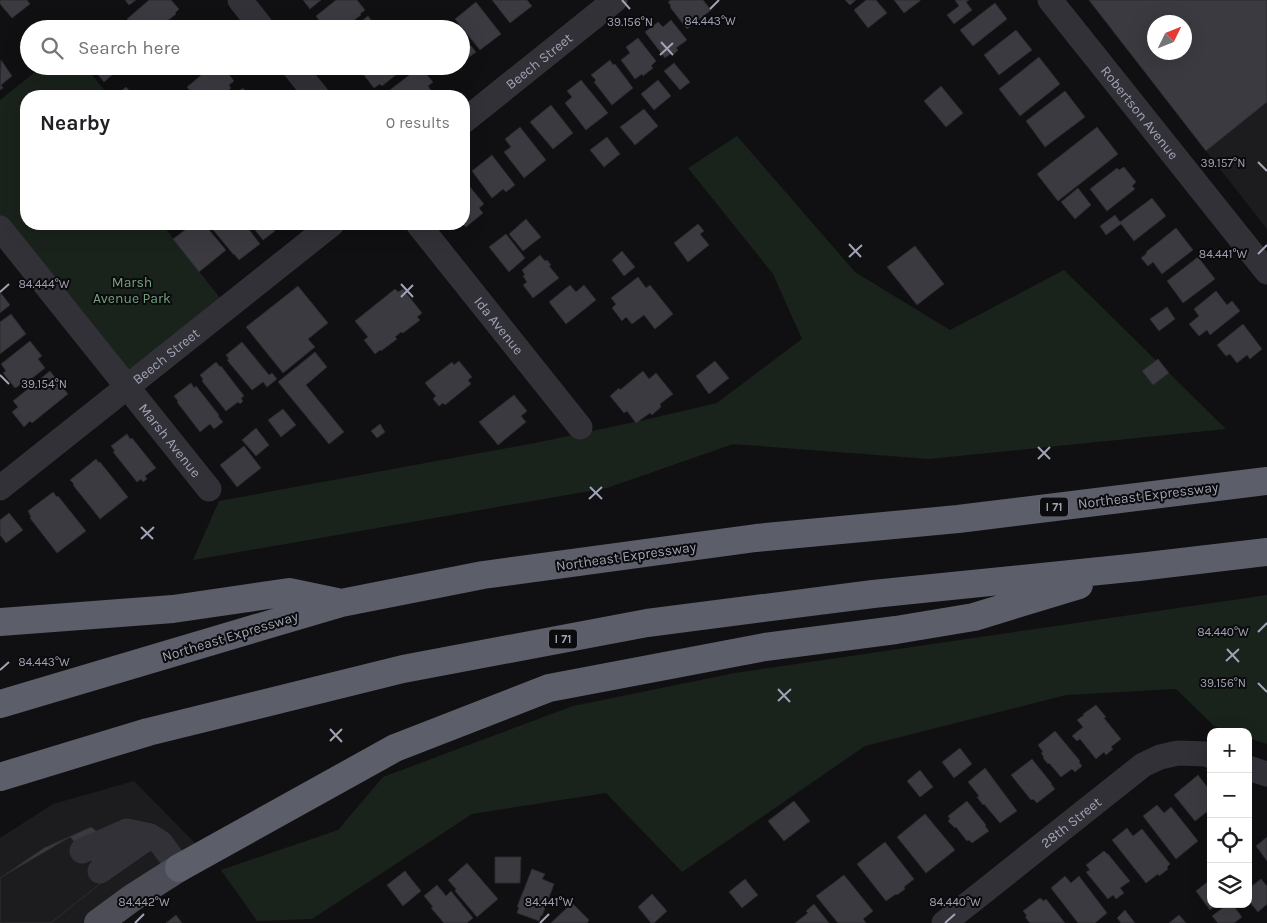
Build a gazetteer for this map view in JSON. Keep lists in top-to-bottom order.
{
  "streets": {
    "highway": ["Northeast Expressway", "I 71"],
    "street": [
      "Beech Street",
      "Robertson Avenue",
      "Ida Avenue",
      "Marsh Avenue",
      "28th Street"
    ]
  },
  "crossings": [
    ["Beech Street", "Marsh Avenue"]
  ],
  "parks": ["Marsh Avenue Park"],
  "north": "top right",
  "page": {
    "search": "Search here",
    "heading": ["Nearby", "0 results"],
    "map_buttons": ["+", "−"]
  },
  "coordinates": [
    "84.443°W",
    "39.156°N",
    "39.157°N",
    "84.441°W",
    "84.444°W",
    "39.154°N",
    "84.440°W",
    "84.442°W"
  ]
}
